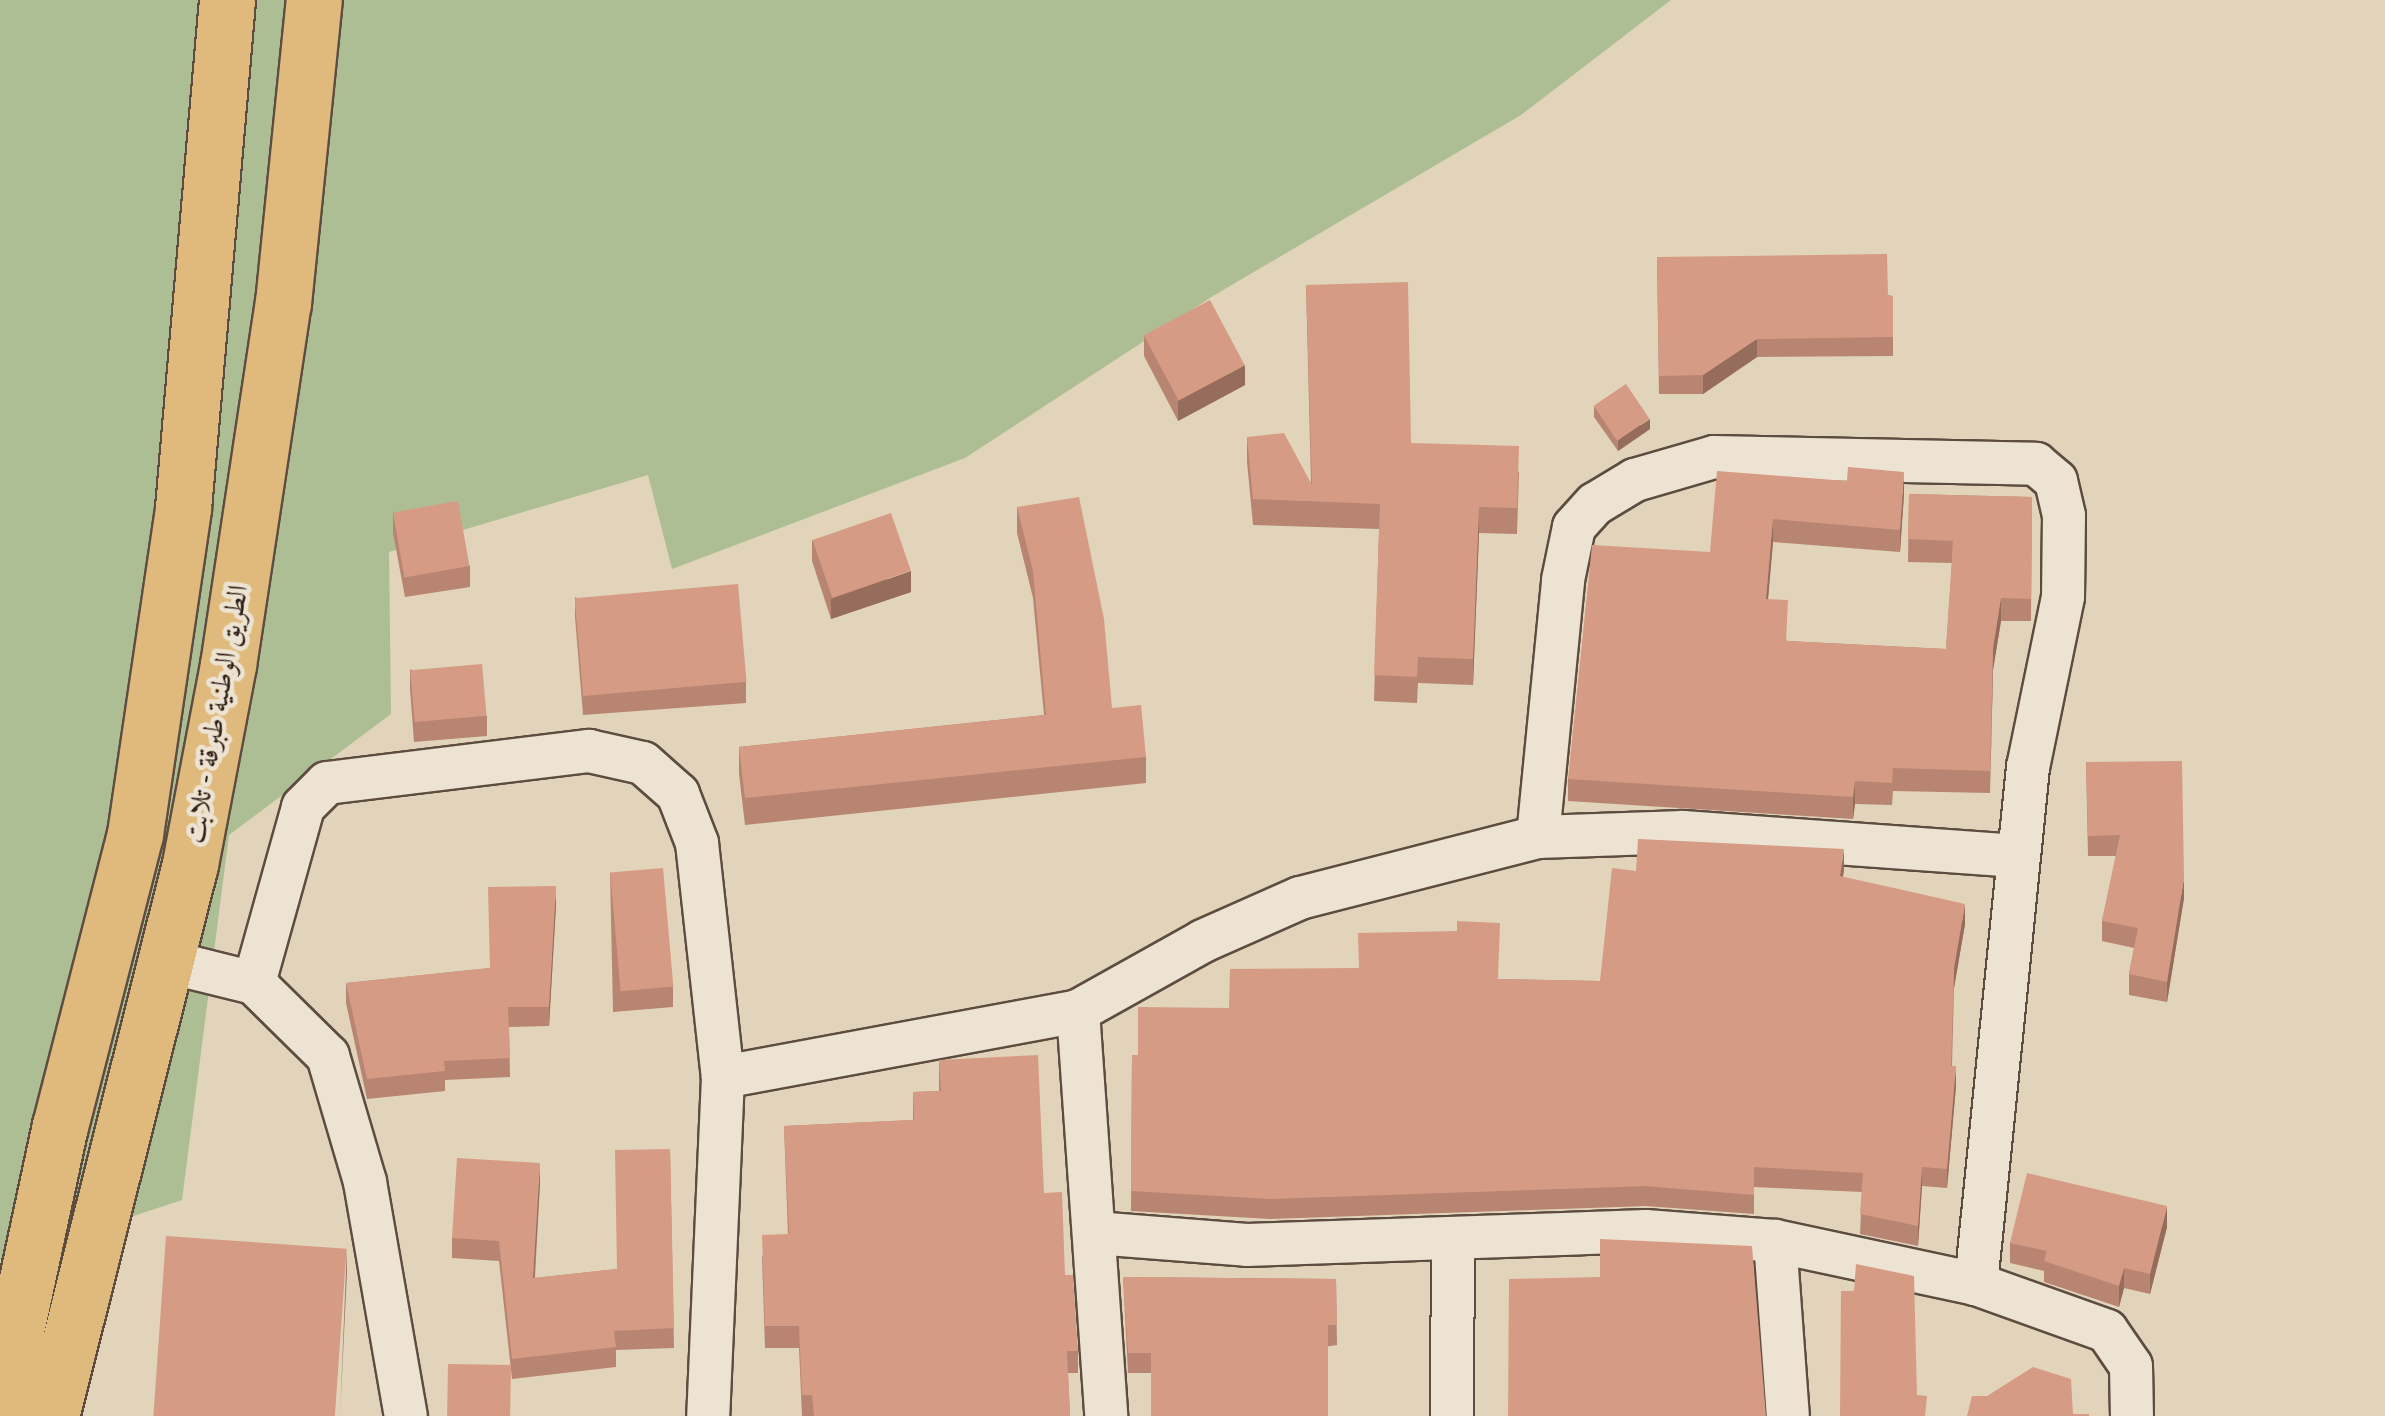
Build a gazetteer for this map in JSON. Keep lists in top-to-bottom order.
{
  "streets": {
    "main road": ["الطريق الوطنية طبرقة - تلابت"]
  }
}
